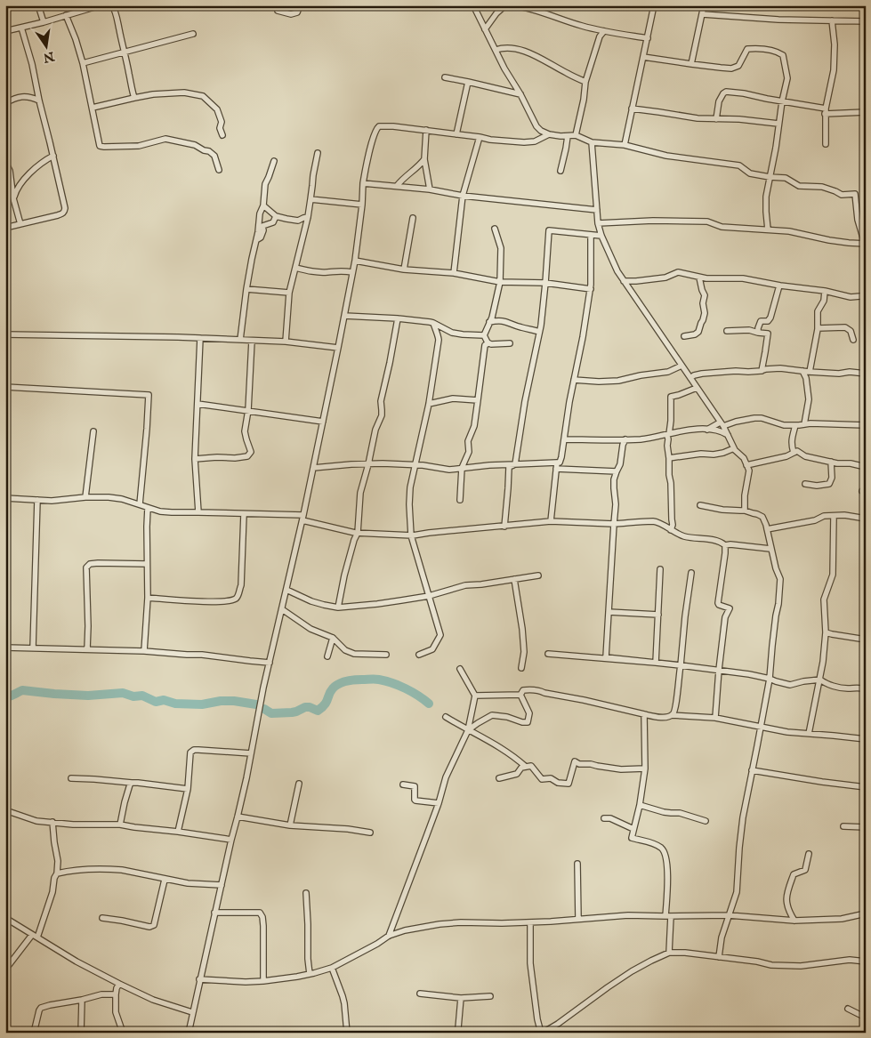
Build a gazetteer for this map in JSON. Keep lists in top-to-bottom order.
{
  "north": "bottom"
}
